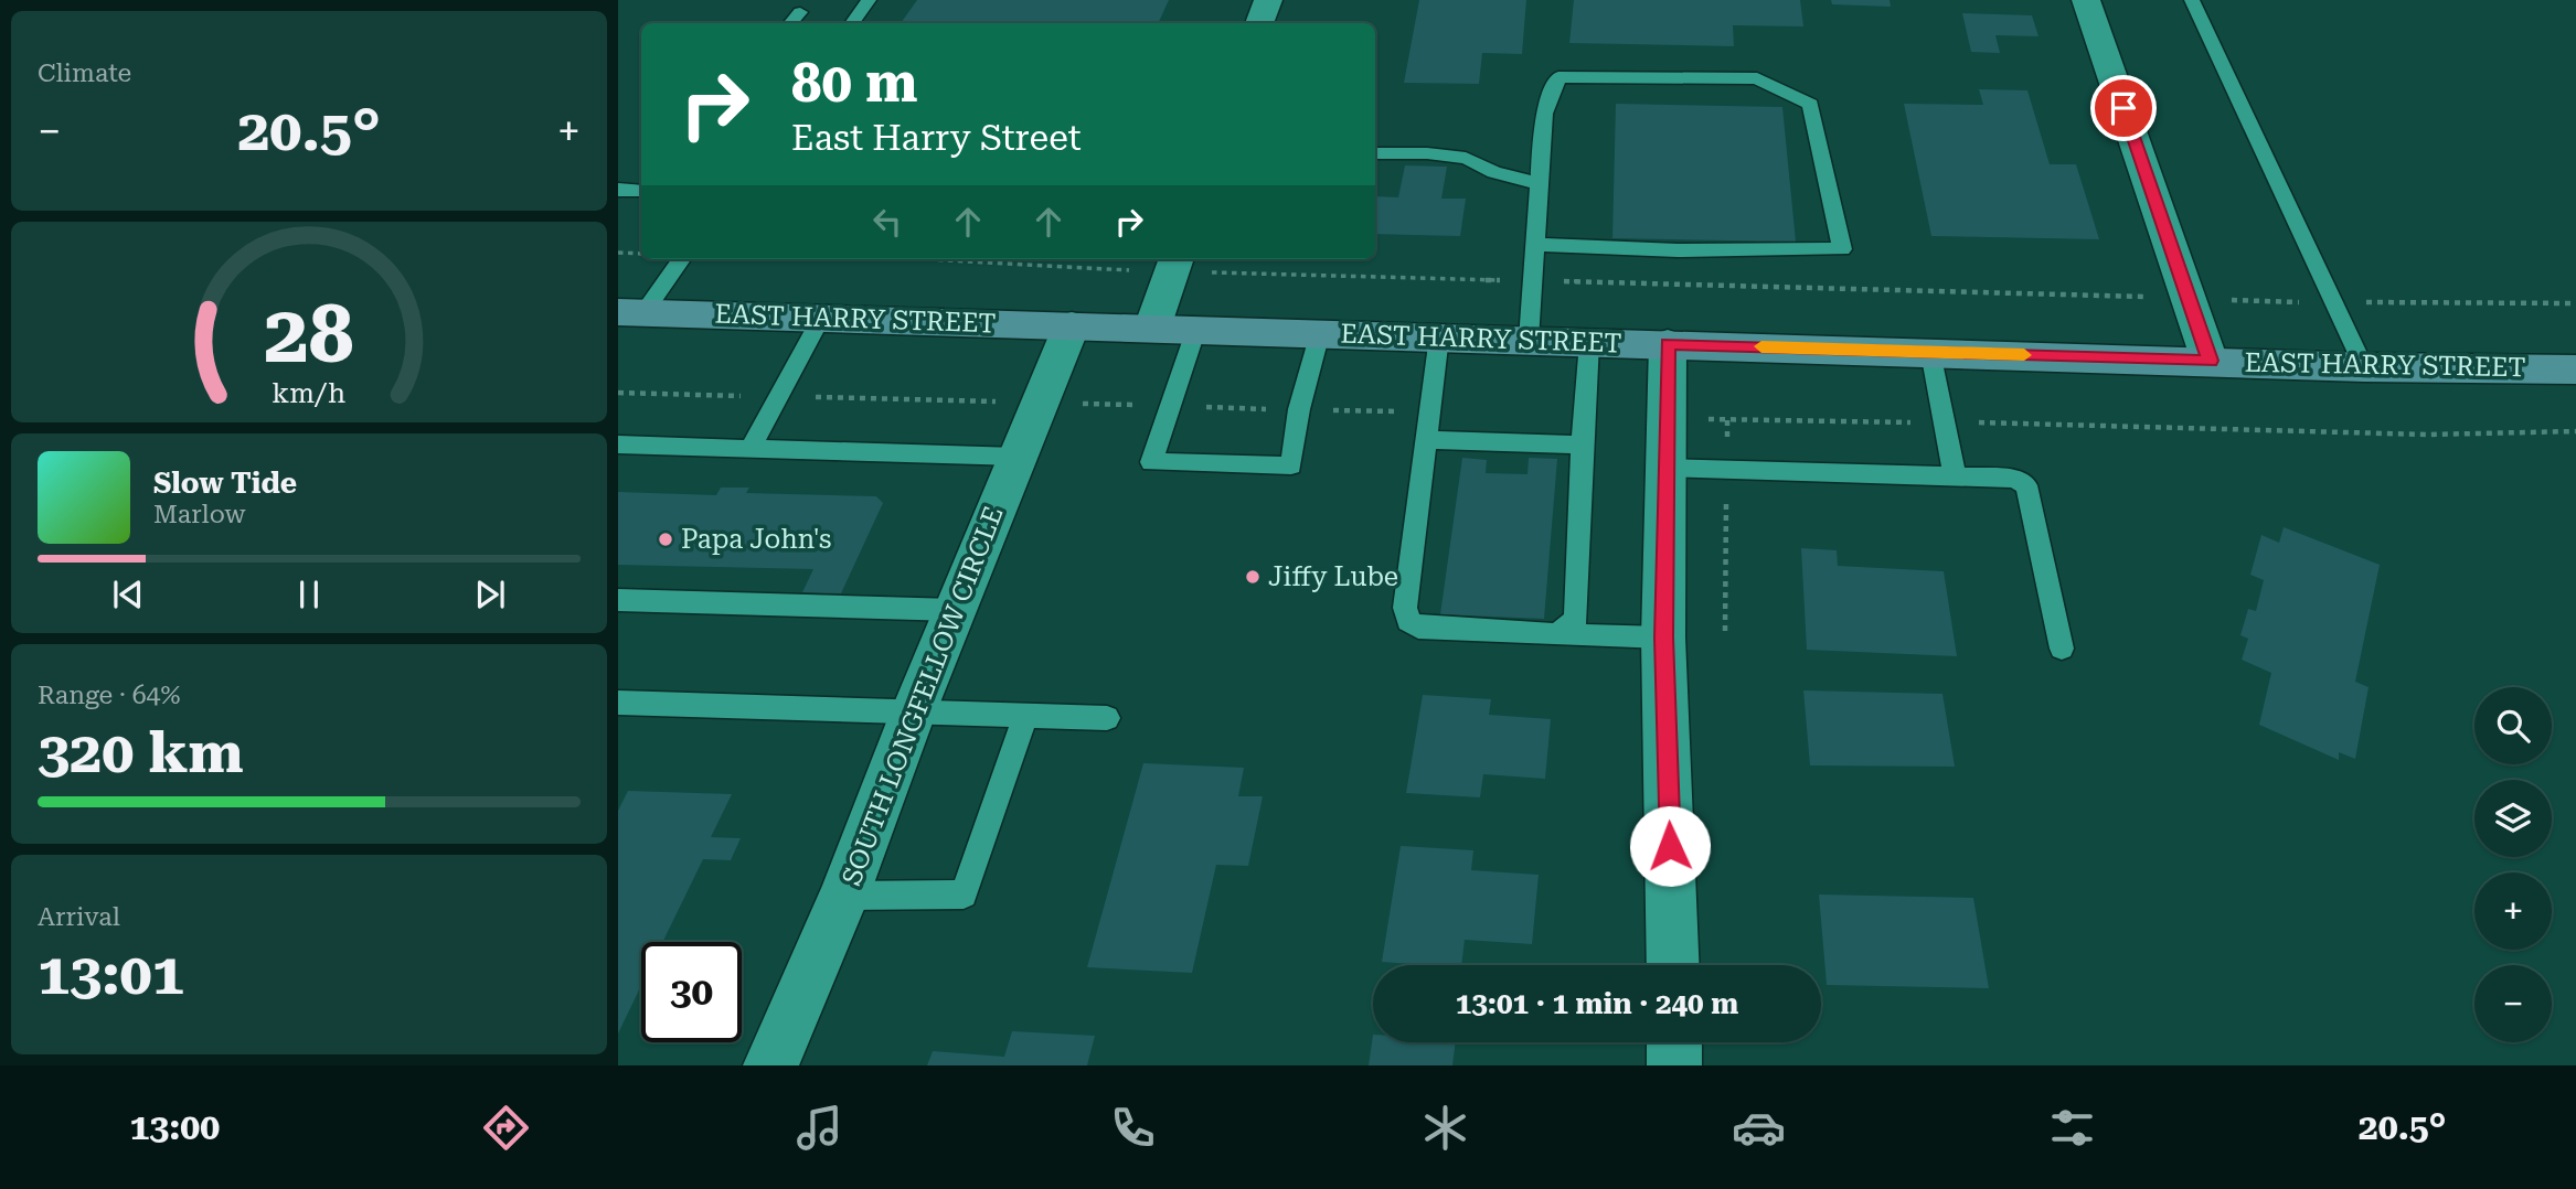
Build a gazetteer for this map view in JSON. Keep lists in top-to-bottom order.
{
  "streets": {
    "main road": ["EAST HARRY STREET"],
    "street": ["SOUTH LONGFELLOW CIRCLE"]
  },
  "crossings": [
    ["EAST HARRY STREET", "SOUTH LONGFELLOW CIRCLE"]
  ],
  "places": ["Papa John's", "Jiffy Lube"],
  "page": {
    "tile": [
      "Climate",
      ["Range · 64%", "320 km"],
      ["Arrival", "13:01"]
    ],
    "turn": ["80 m", "East Harry Street"],
    "heat": ["−", "20.5°", "+"],
    "song": ["Slow Tide", "Marlow"],
    "map_buttons": ["+", "−"],
    "limit": "30",
    "trip": "13:01 · 1 min · 240 m",
    "tabs": ["13:00", "20.5°"],
    "gauge": ["28", "km/h"]
  }
}
